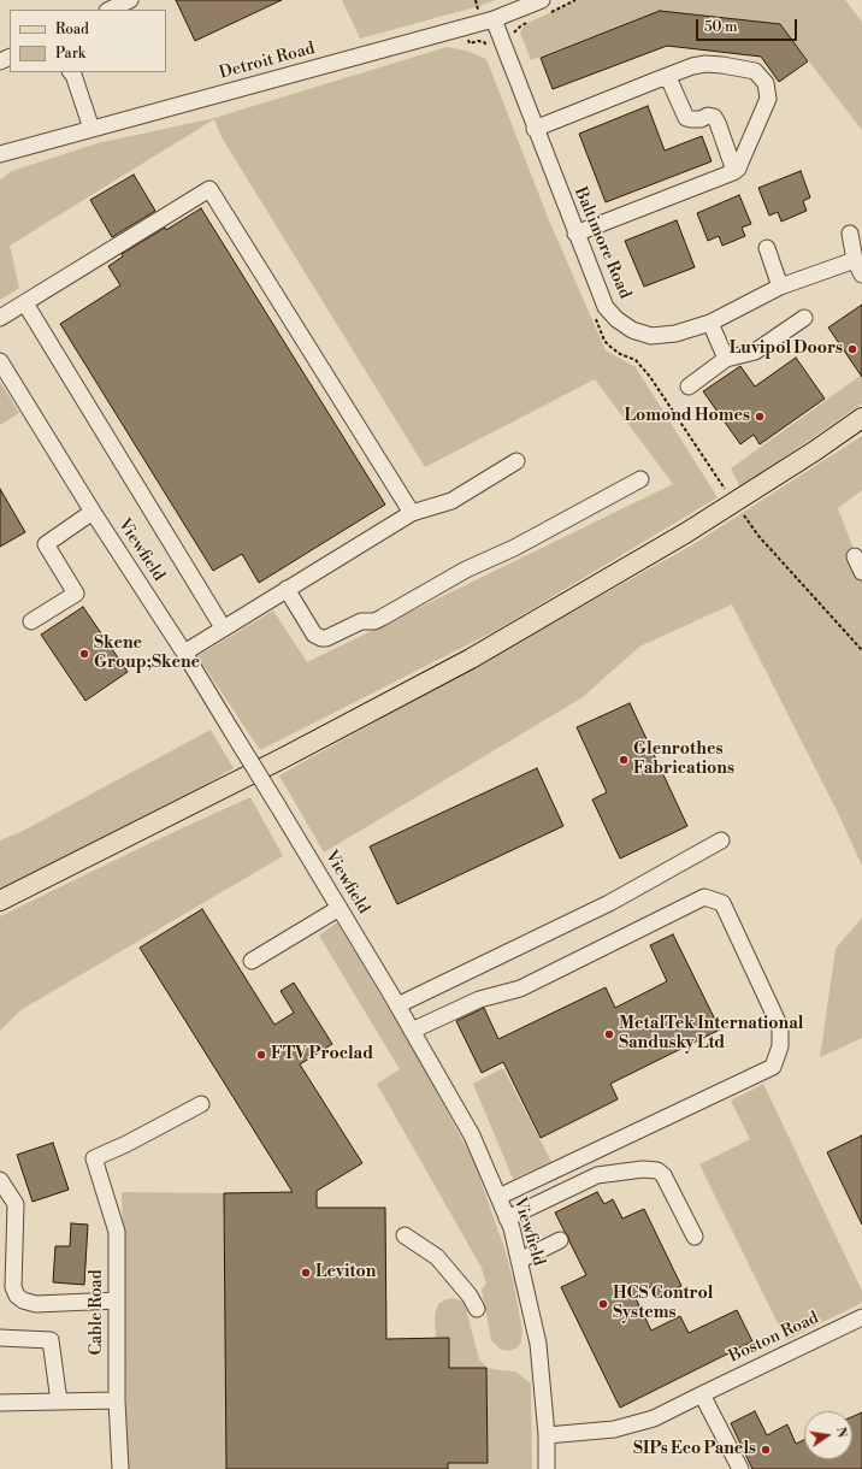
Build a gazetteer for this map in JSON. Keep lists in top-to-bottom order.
{
  "streets": {
    "street": [
      "Detroit Road",
      "Baltimore Road",
      "Viewfield",
      "Cable Road",
      "Boston Road"
    ]
  },
  "crossings": [
    ["Detroit Road", "Baltimore Road"],
    ["Viewfield", "Boston Road"]
  ],
  "places": [
    "Luvipol Doors",
    "Lomond Homes",
    "Skene Group;Skene",
    "Glenrothes Fabrications",
    "MetalTek International Sandusky Ltd",
    "FTV Proclad",
    "Leviton",
    "HCS Control Systems",
    "SIPs Eco Panels"
  ],
  "legend": ["Road", "Park"],
  "scale_bar": "50 m",
  "north": "right"
}
